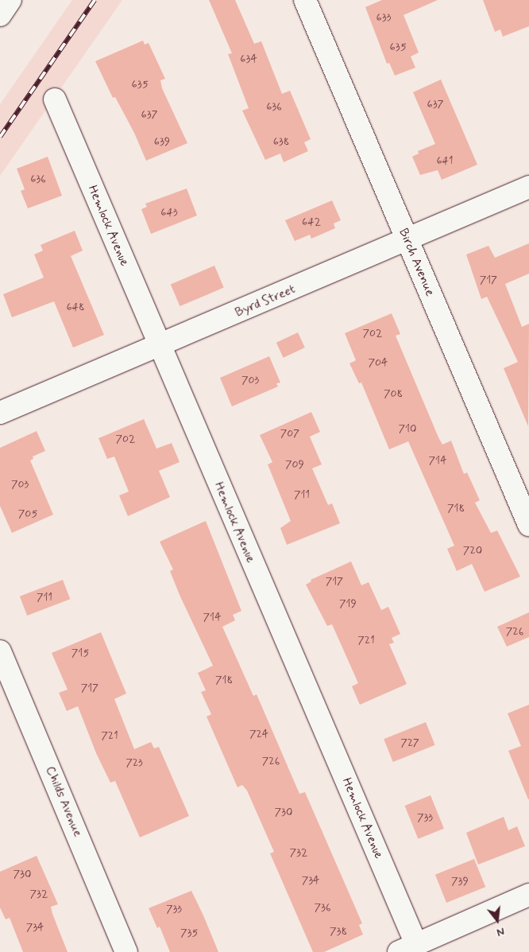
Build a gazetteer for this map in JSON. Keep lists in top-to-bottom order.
{
  "streets": {
    "street": [
      "Hemlock Avenue",
      "Birch Avenue",
      "Byrd Street",
      "Childs Avenue"
    ]
  },
  "crossings": [
    ["Hemlock Avenue", "Byrd Street"],
    ["Birch Avenue", "Byrd Street"]
  ],
  "house_numbers": [
    "633",
    "635",
    "634",
    "635",
    "637",
    "636",
    "637",
    "639",
    "638",
    "641",
    "636",
    "643",
    "642",
    "717",
    "648",
    "702",
    "704",
    "703",
    "708",
    "710",
    "707",
    "702",
    "714",
    "709",
    "703",
    "711",
    "718",
    "705",
    "720",
    "717",
    "711",
    "719",
    "714",
    "726",
    "721",
    "715",
    "718",
    "717",
    "724",
    "721",
    "727",
    "726",
    "723",
    "730",
    "733",
    "732",
    "730",
    "734",
    "739",
    "732",
    "736",
    "733",
    "734",
    "738",
    "735"
  ],
  "north": "bottom"
}
